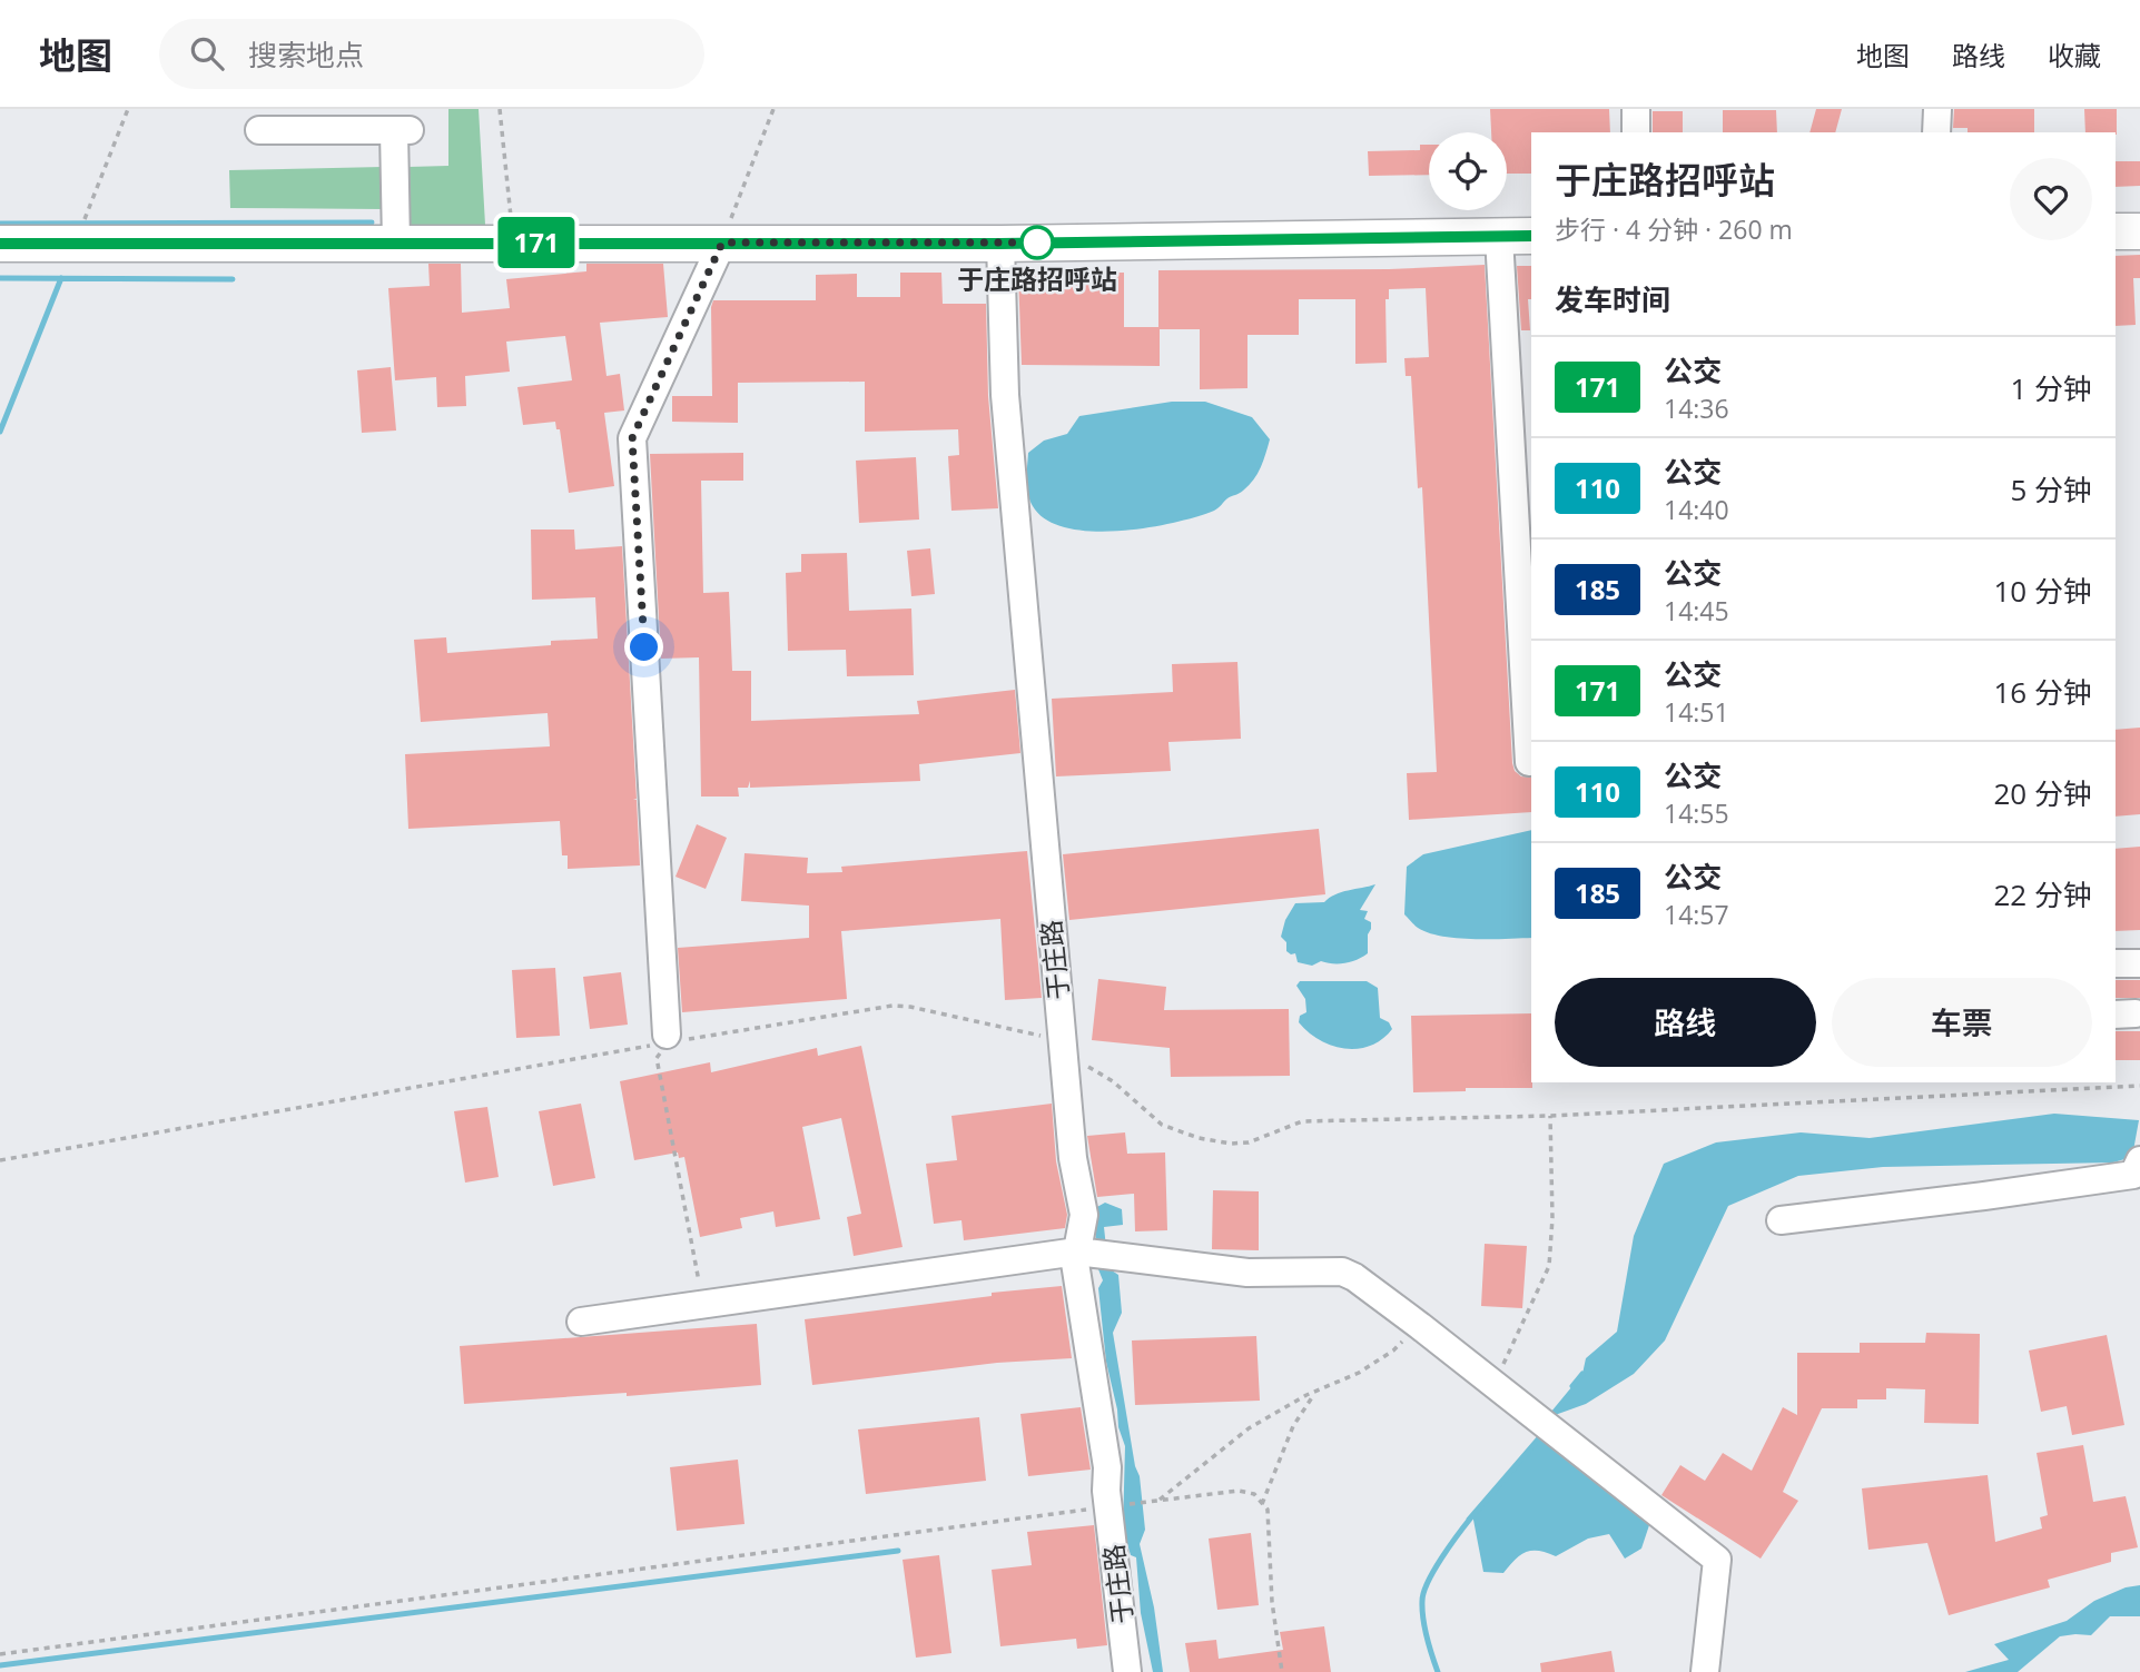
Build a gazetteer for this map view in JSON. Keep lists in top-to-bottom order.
{
  "streets": {
    "street": ["于庄路"]
  },
  "places": ["于庄路招呼站"],
  "lines": ["bus line 171"],
  "page": {
    "header": "地图",
    "search": "搜索地点",
    "nav": ["地图", "路线", "收藏"],
    "on_map": "171",
    "heading": [
      ["于庄路招呼站", "步行 · 4 分钟 · 260 m"],
      "发车时间"
    ],
    "list": [
      {
        "mark": "171",
        "name": "公交",
        "note": "14:36",
        "value": "1 分钟"
      },
      {
        "mark": "110",
        "name": "公交",
        "note": "14:40",
        "value": "5 分钟"
      },
      {
        "mark": "185",
        "name": "公交",
        "note": "14:45",
        "value": "10 分钟"
      },
      {
        "mark": "171",
        "name": "公交",
        "note": "14:51",
        "value": "16 分钟"
      },
      {
        "mark": "110",
        "name": "公交",
        "note": "14:55",
        "value": "20 分钟"
      },
      {
        "mark": "185",
        "name": "公交",
        "note": "14:57",
        "value": "22 分钟"
      }
    ],
    "buttons": ["路线", "车票"]
  }
}
